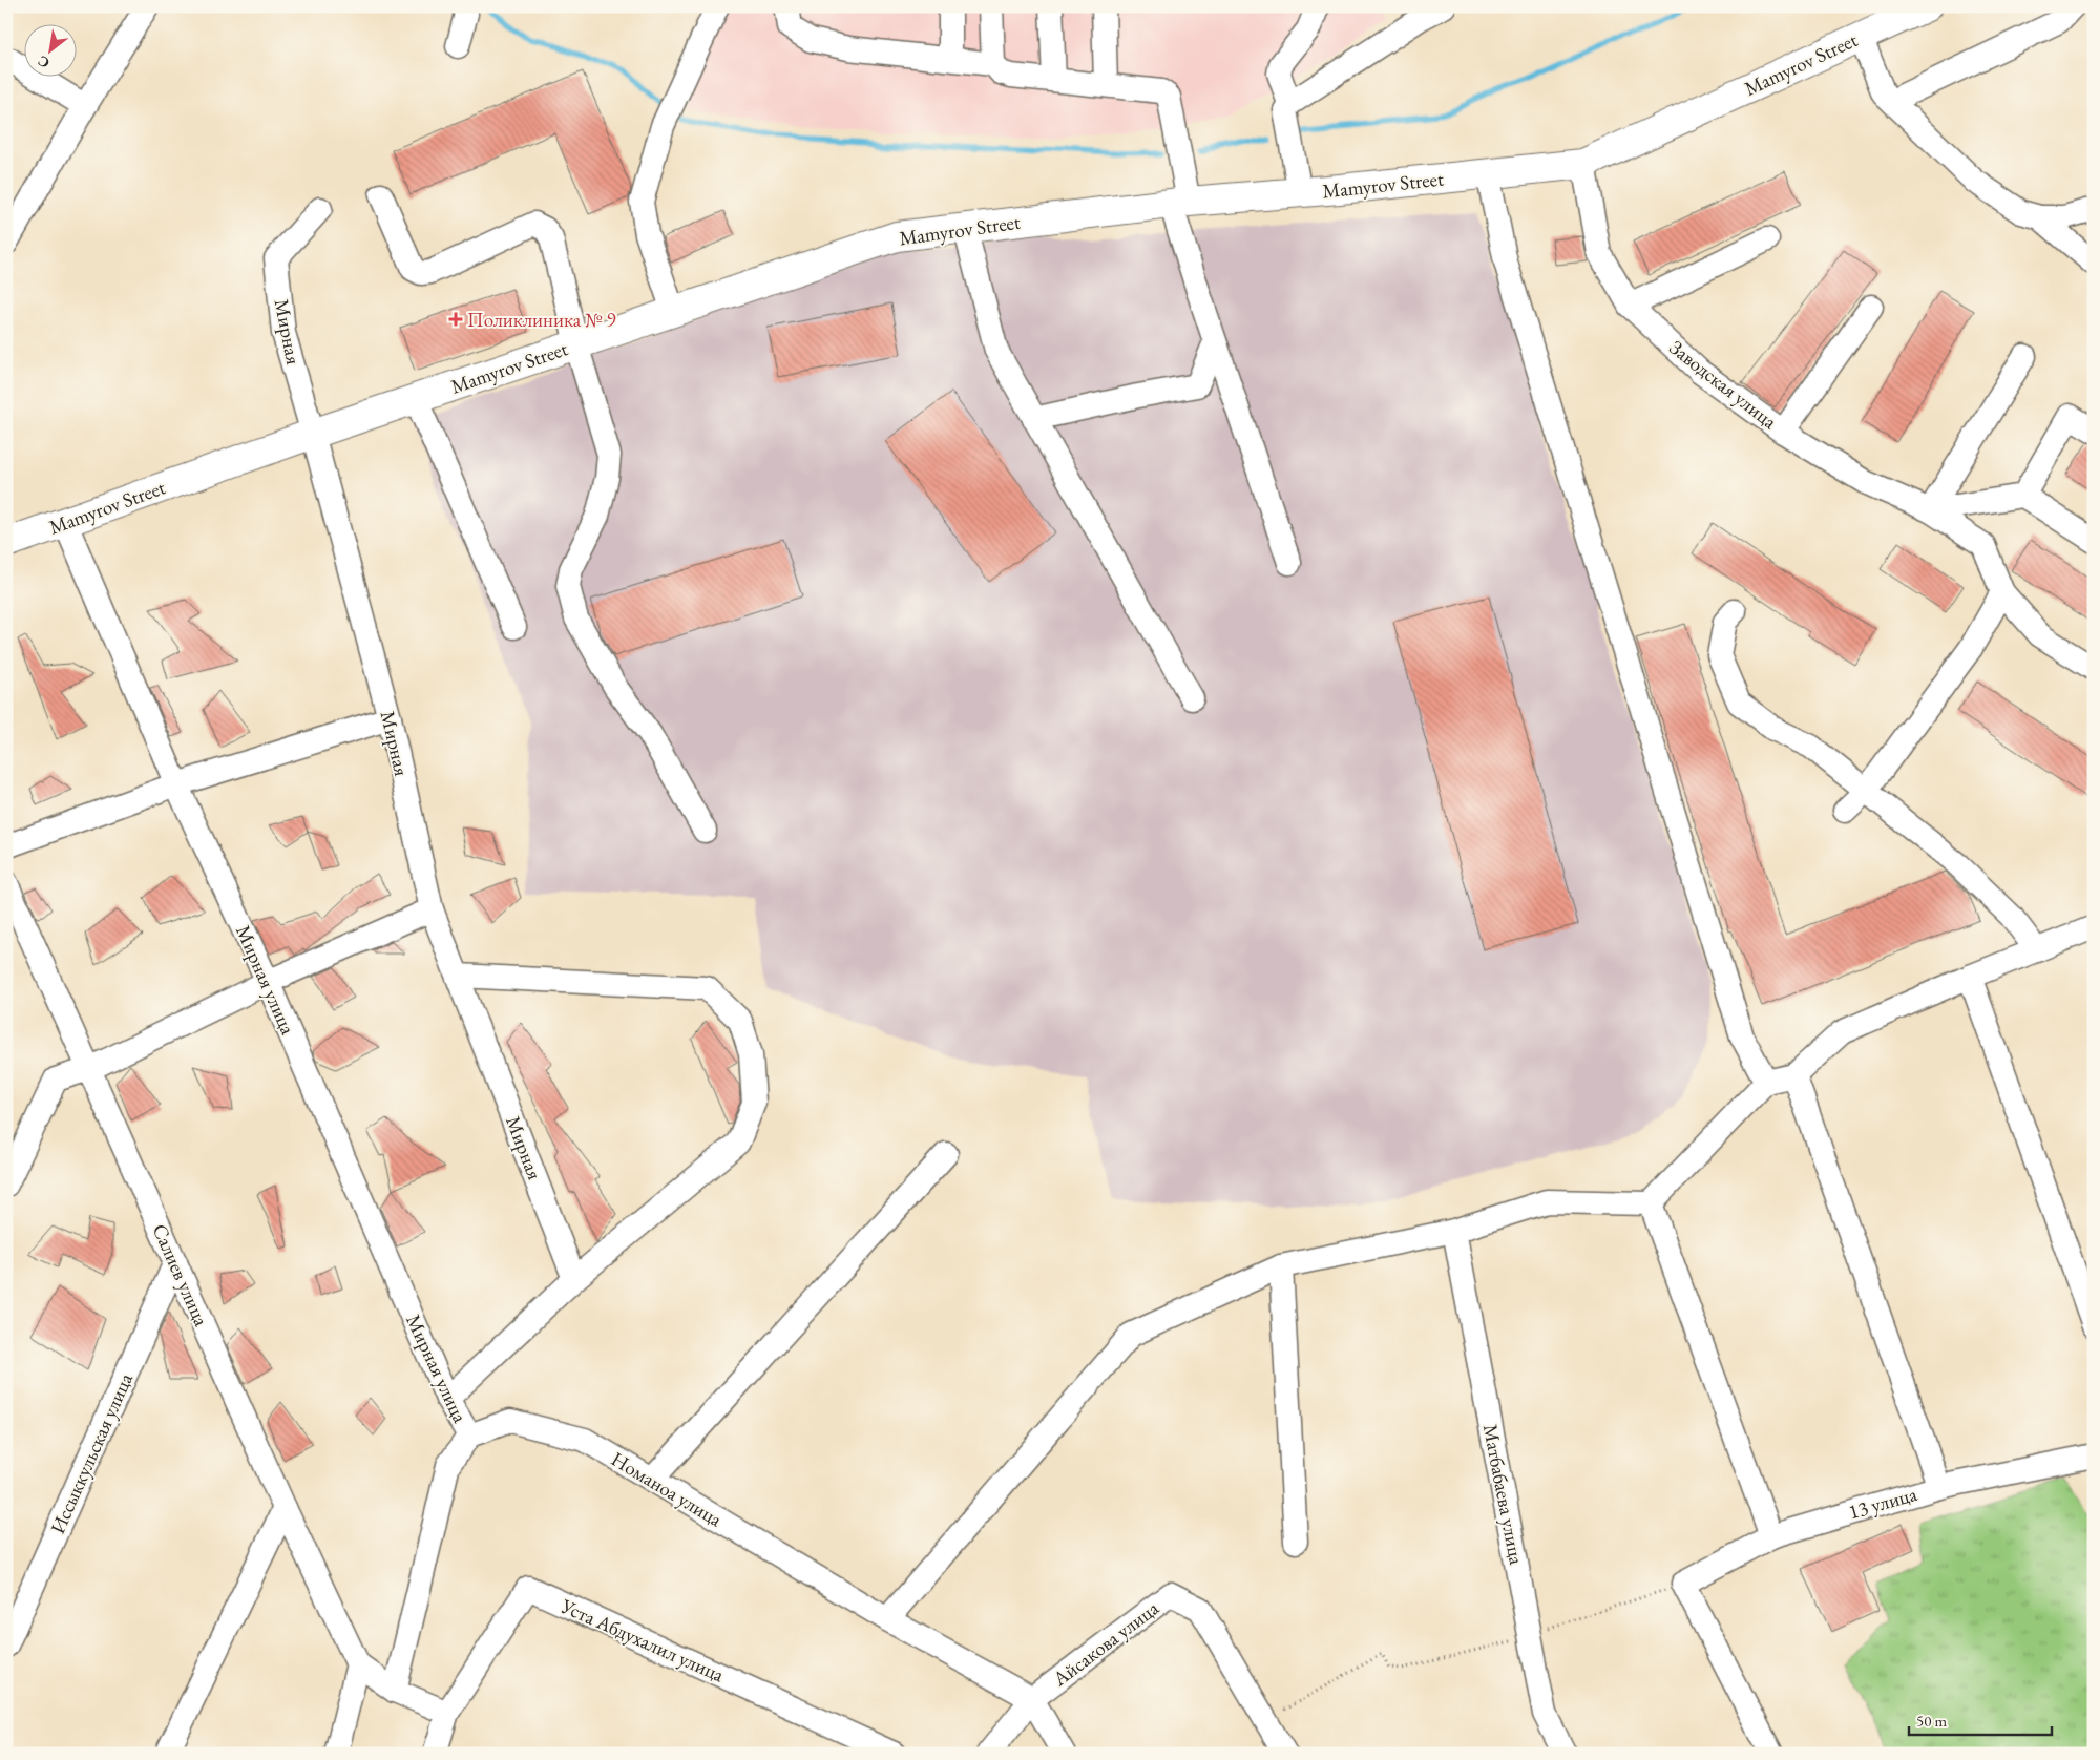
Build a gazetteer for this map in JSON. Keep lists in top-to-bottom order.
{
  "streets": {
    "main road": ["Mamyrov Street"],
    "street": [
      "Мирная",
      "Заводская улица",
      "Мирная улица",
      "Салиев улица",
      "Иссыккульская улица",
      "Номаноа улица",
      "Матбабаева улица",
      "13 улица",
      "Уста Абдухалил улица",
      "Айсакова улица"
    ]
  },
  "crossings": [
    ["Mamyrov Street", "Мирная"],
    ["Mamyrov Street", "Заводская улица"],
    ["Mamyrov Street", "Мирная улица"],
    ["Мирная улица", "Номаноа улица"],
    ["Салиев улица", "Иссыккульская улица"],
    ["Номаноа улица", "Айсакова улица"]
  ],
  "places": {
    "health": ["Поликлиника № 9"]
  },
  "scale_bar": "50 m",
  "north": "bottom left"
}
